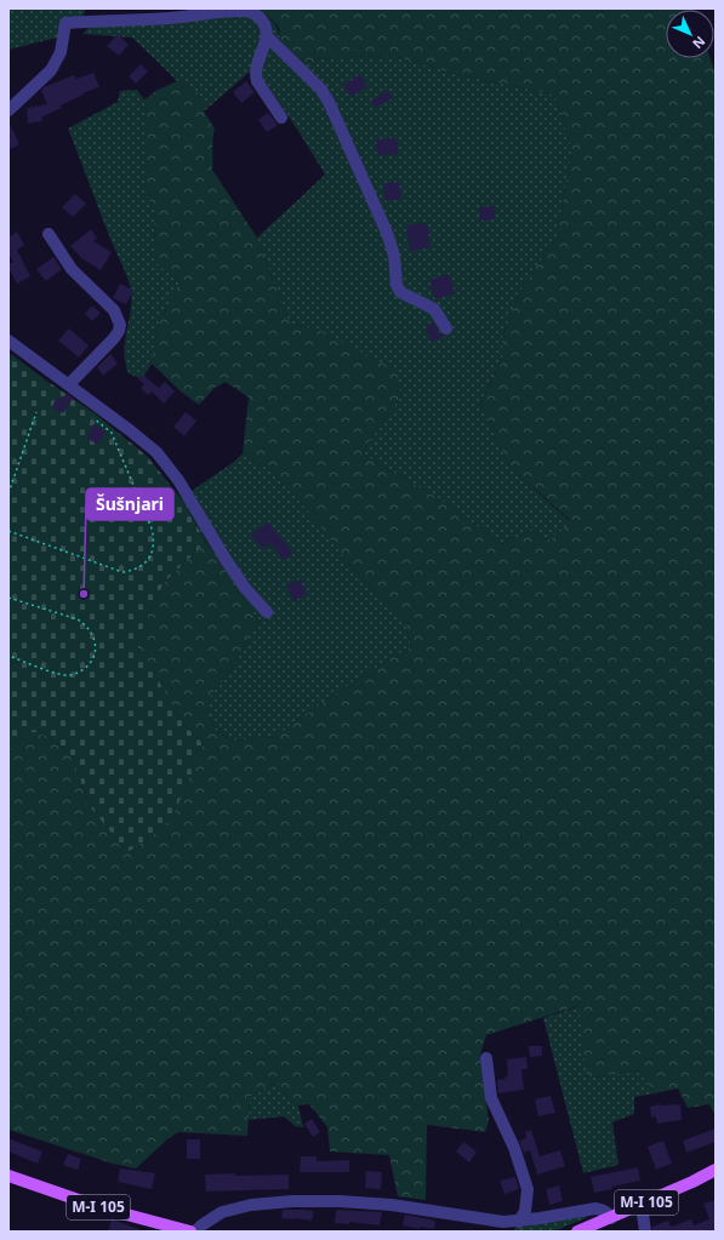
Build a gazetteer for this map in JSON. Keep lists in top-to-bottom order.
{
  "streets": {
    "main road": ["M-I 105"]
  },
  "places": ["Šušnjari"],
  "north": "bottom right"
}
